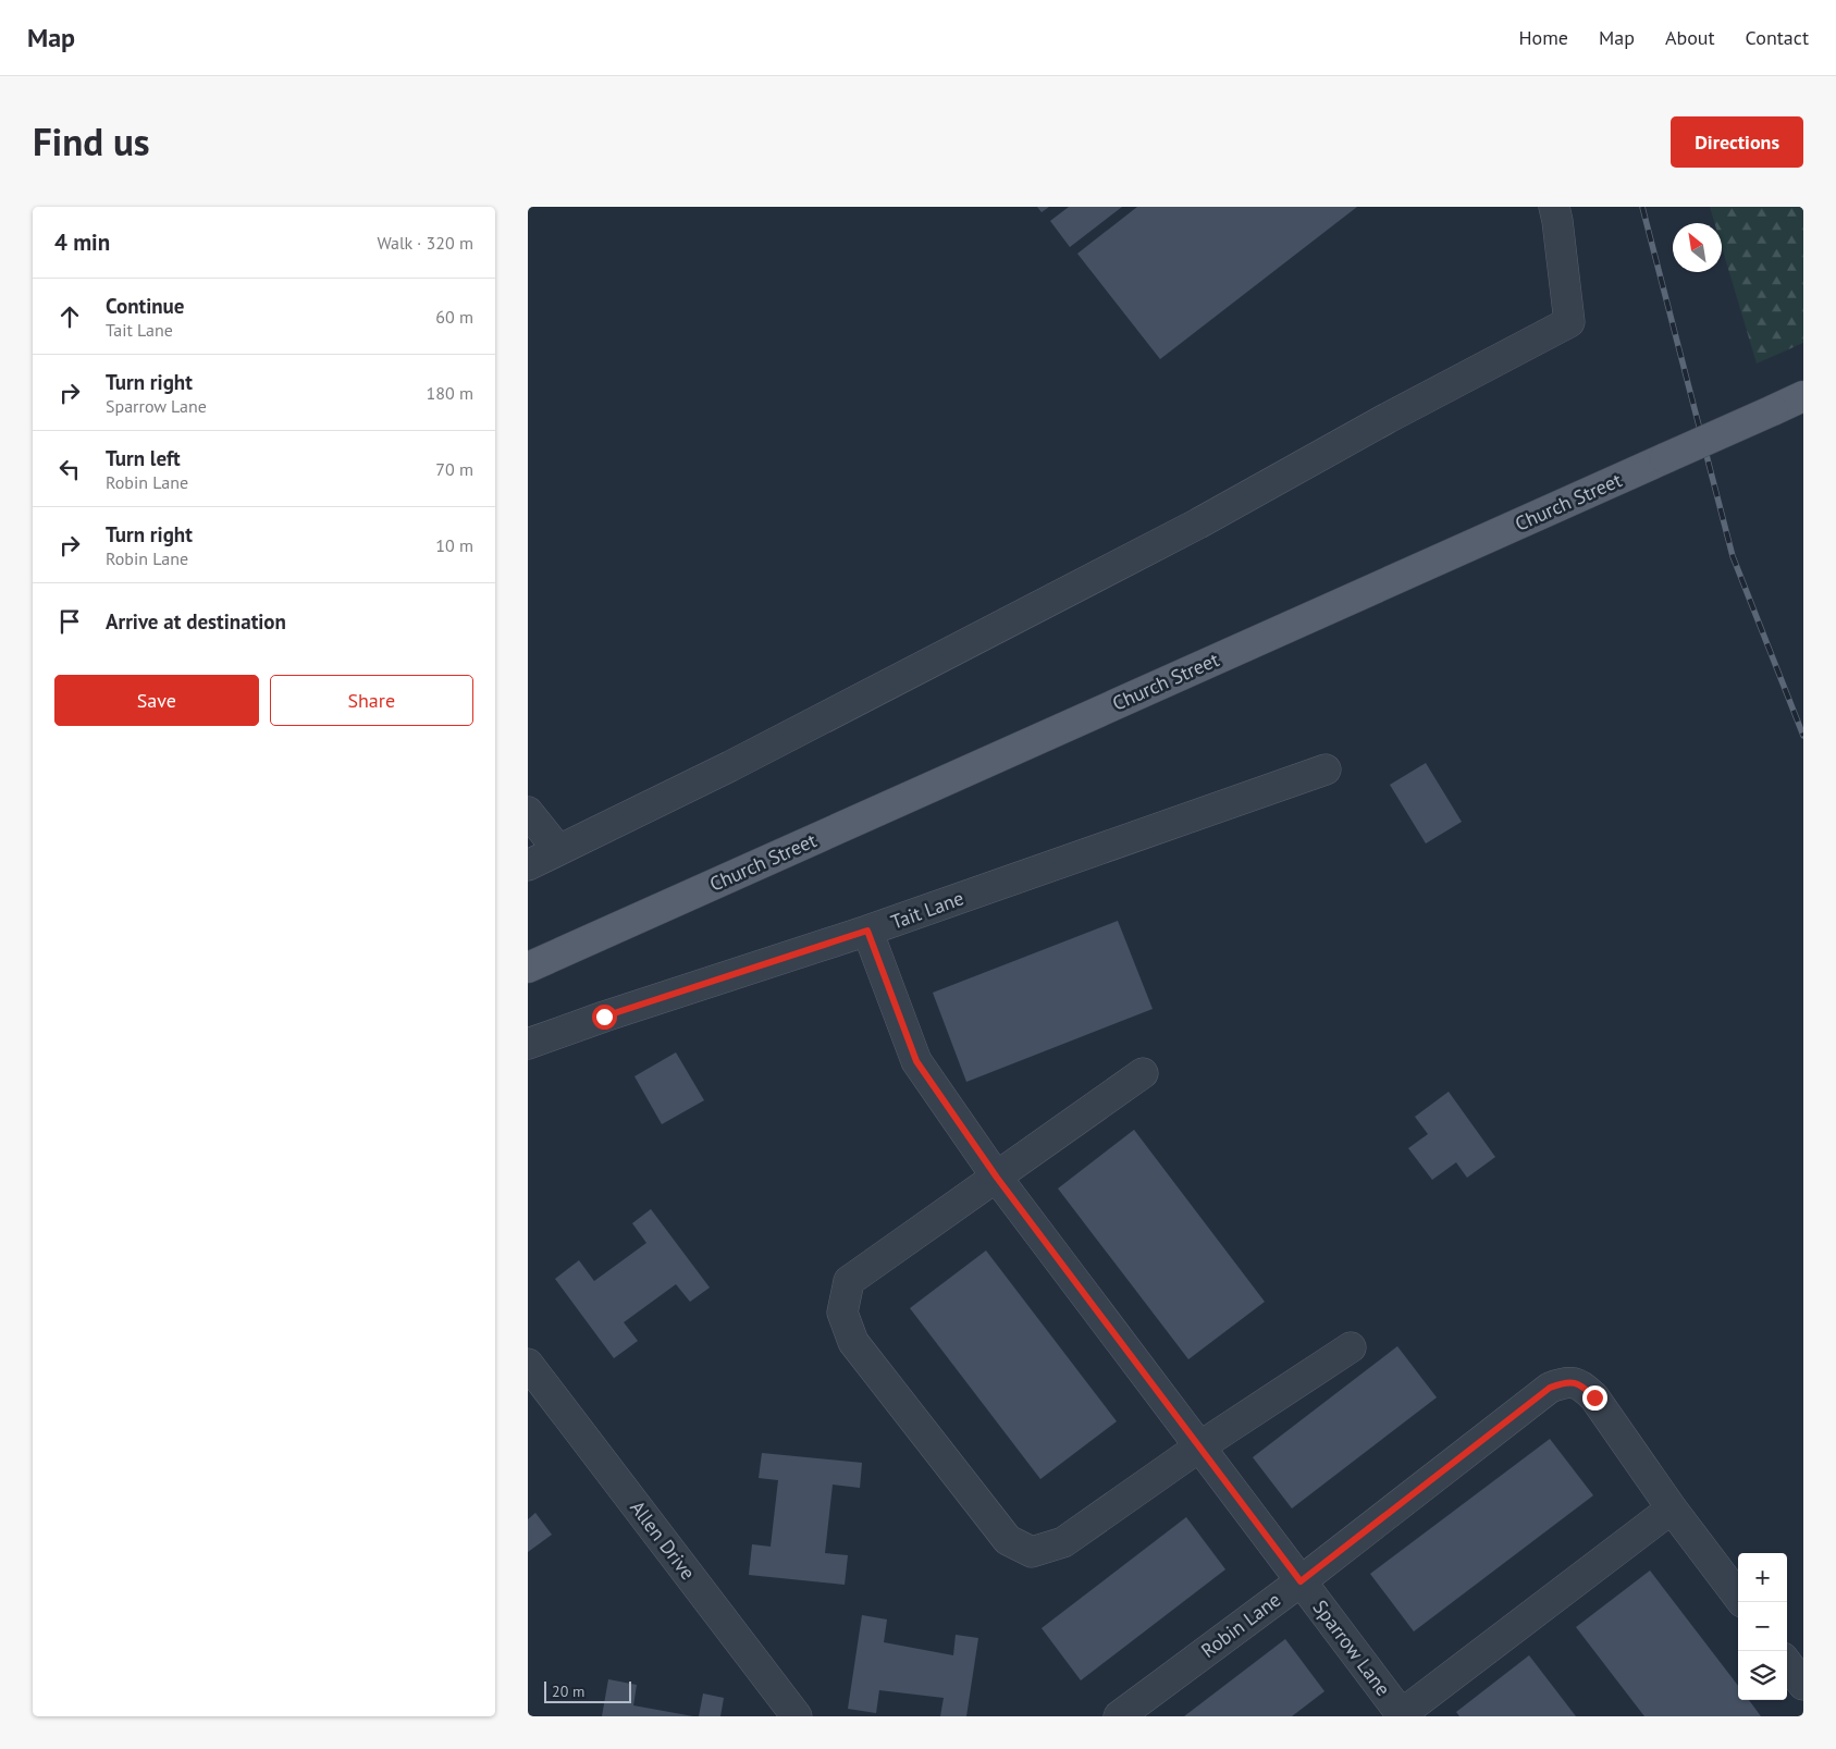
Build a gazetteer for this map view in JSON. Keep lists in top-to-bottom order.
{
  "streets": {
    "main road": ["Church Street"],
    "street": [
      "Tait Lane",
      "Allen Drive",
      "Robin Lane",
      "Sparrow Lane"
    ]
  },
  "crossings": [
    ["Tait Lane", "Sparrow Lane"],
    ["Robin Lane", "Sparrow Lane"]
  ],
  "scale_bar": "20 m",
  "north": "top left",
  "page": {
    "header": "Map",
    "nav": [
      "Home",
      "Map",
      "About",
      "Contact"
    ],
    "title": "Find us",
    "buttons": [
      "Directions",
      ["Save", "Share"]
    ],
    "heading": ["4 min", "Walk · 320 m"],
    "list": [
      ["Continue", "Tait Lane", "60 m"],
      ["Turn right", "Sparrow Lane", "180 m"],
      ["Turn left", "Robin Lane", "70 m"],
      ["Turn right", "Robin Lane", "10 m"],
      "Arrive at destination"
    ],
    "map_buttons": ["+", "−"],
    "scale": "20 m"
  }
}
